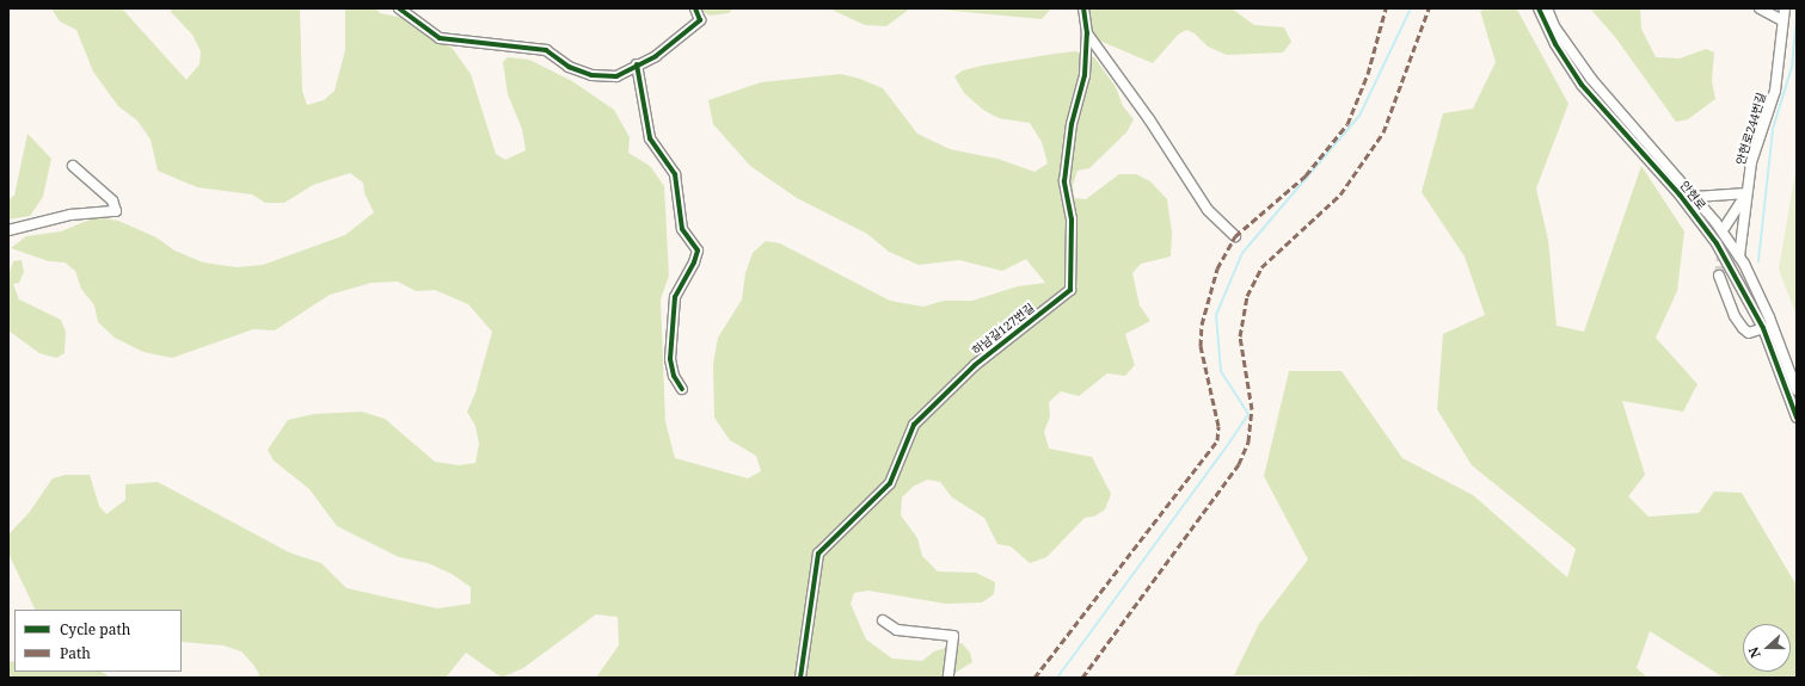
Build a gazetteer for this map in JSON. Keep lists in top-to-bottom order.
{
  "streets": {
    "street": ["안현로244번길", "안현로", "하남길127번길"]
  },
  "crossings": [
    ["안현로244번길", "안현로"]
  ],
  "legend": ["Cycle path", "Path"],
  "north": "left"
}
